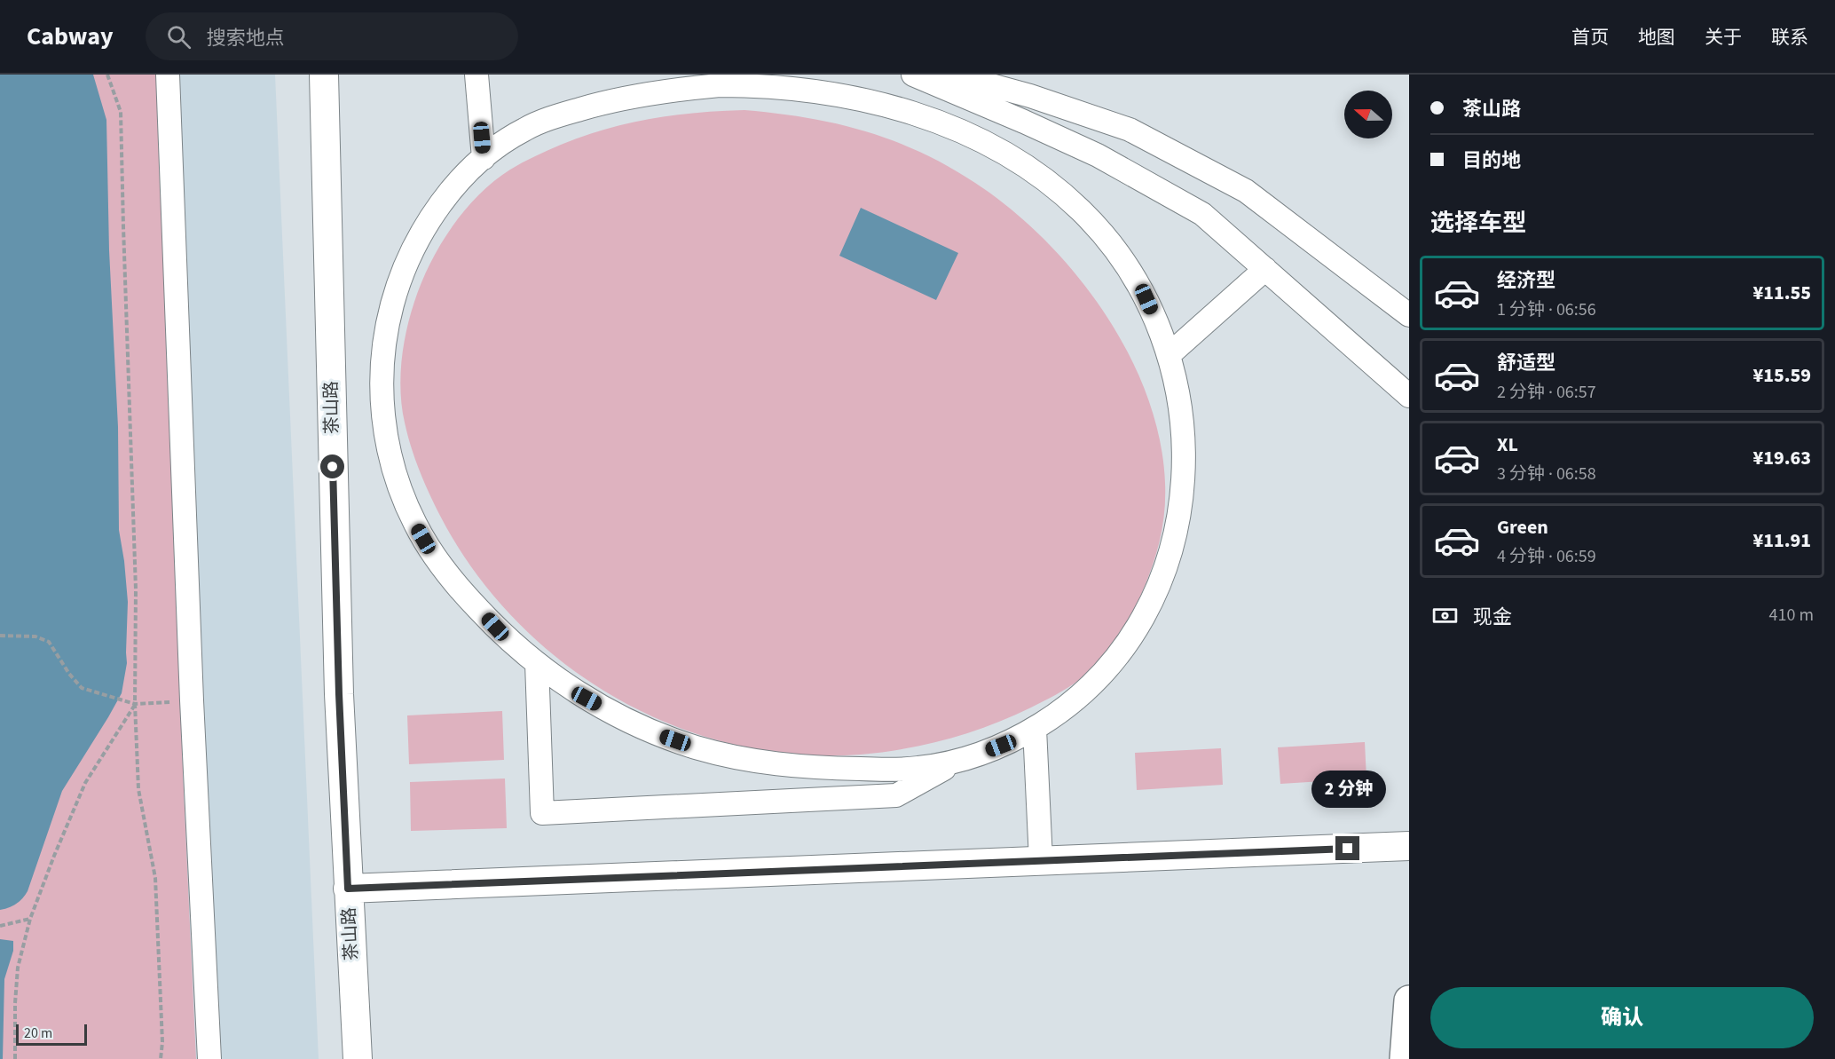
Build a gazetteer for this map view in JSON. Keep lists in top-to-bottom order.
{
  "streets": {
    "street": ["茶山路"]
  },
  "scale_bar": "20 m",
  "north": "left",
  "page": {
    "header": "Cabway",
    "search": "搜索地点",
    "nav": [
      "首页",
      "地图",
      "关于",
      "联系"
    ],
    "banner": ["茶山路", "目的地"],
    "heading": "选择车型",
    "list": [
      {
        "name": "经济型",
        "note": "1 分钟 · 06:56",
        "value": "¥11.55"
      },
      {
        "name": "舒适型",
        "note": "2 分钟 · 06:57",
        "value": "¥15.59"
      },
      {
        "name": "XL",
        "note": "3 分钟 · 06:58",
        "value": "¥19.63"
      },
      {
        "name": "Green",
        "note": "4 分钟 · 06:59",
        "value": "¥11.91"
      }
    ],
    "pay": ["现金", "410 m"],
    "bubble": "2 分钟",
    "buttons": "确认",
    "scale": "20 m"
  }
}
